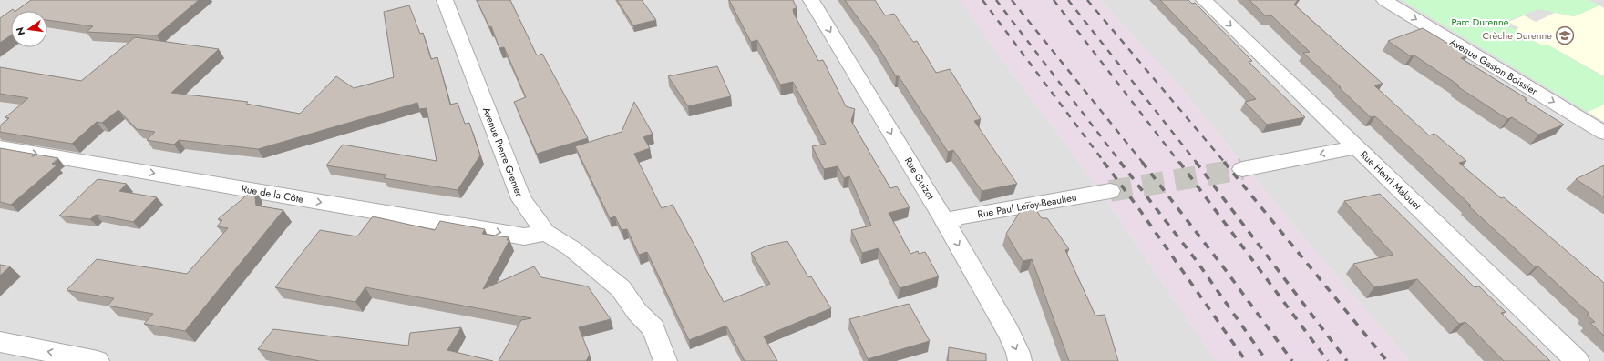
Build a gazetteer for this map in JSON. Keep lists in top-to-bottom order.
{
  "streets": {
    "street": [
      "Avenue Gaston Boissier",
      "Avenue Pierre Grenier",
      "Rue Guizot",
      "Rue Henri Malouet",
      "Rue de la Côte",
      "Rue Paul Leroy-Beaulieu"
    ]
  },
  "crossings": [
    ["Avenue Pierre Grenier", "Rue de la Côte"],
    ["Rue Guizot", "Rue Paul Leroy-Beaulieu"]
  ],
  "one_way": [
    "Avenue Gaston Boissier",
    "Rue Guizot",
    "Rue Henri Malouet",
    "Rue de la Côte"
  ],
  "parks": ["Parc Durenne"],
  "places": {
    "school or university": ["Crèche Durenne"]
  },
  "north": "left"
}
